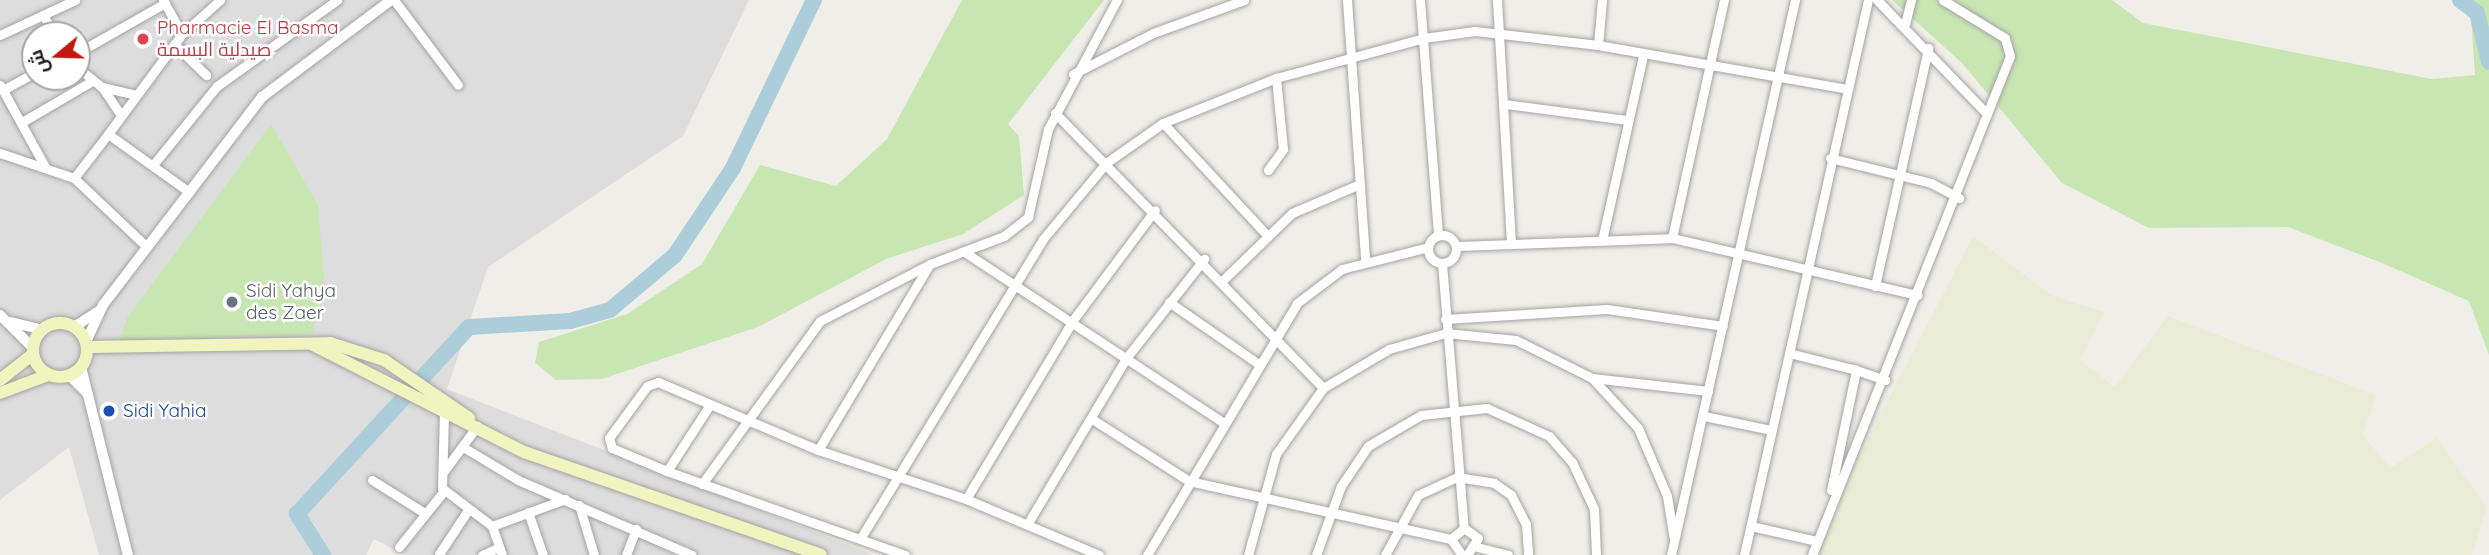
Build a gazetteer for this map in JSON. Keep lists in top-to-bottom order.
{
  "places": ["Pharmacie El Basma صيدلية البسمة", "Sidi Yahya des Zaer", "Sidi Yahia"],
  "north": "left"
}
